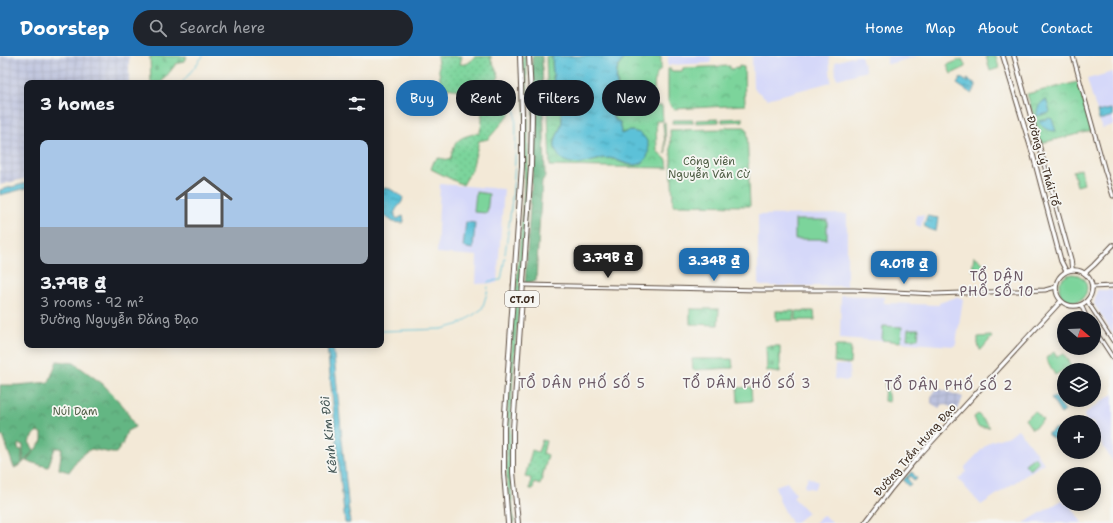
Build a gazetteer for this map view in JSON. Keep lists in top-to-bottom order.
{
  "streets": {
    "highway": ["CT.01"],
    "main road": ["Đường Lý Thái Tổ", "Đường Trần Hưng Đạo"]
  },
  "crossings": [
    ["Đường Lý Thái Tổ", "Đường Trần Hưng Đạo"]
  ],
  "districts": [
    "TỔ DÂN PHỐ SỐ 10",
    "TỔ DÂN PHỐ SỐ 5",
    "TỔ DÂN PHỐ SỐ 3",
    "TỔ DÂN PHỐ SỐ 2"
  ],
  "water": ["Kênh Kim Đôi"],
  "parks": ["Công viên Nguyễn Văn Cừ", "Núi Dạm"],
  "north": "right",
  "page": {
    "header": "Doorstep",
    "search": "Search here",
    "nav": [
      "Home",
      "Map",
      "About",
      "Contact"
    ],
    "chip": [
      "Buy",
      "Rent",
      "Filters",
      "New"
    ],
    "heading": "3 homes",
    "list": [
      {
        "name": "3.79B ₫",
        "note": "3 rooms · 92 m² · Đường Nguyễn Đăng Đạo"
      }
    ],
    "price": ["3.79B ₫", "3.34B ₫", "4.01B ₫"],
    "map_buttons": ["+", "−"]
  }
}
